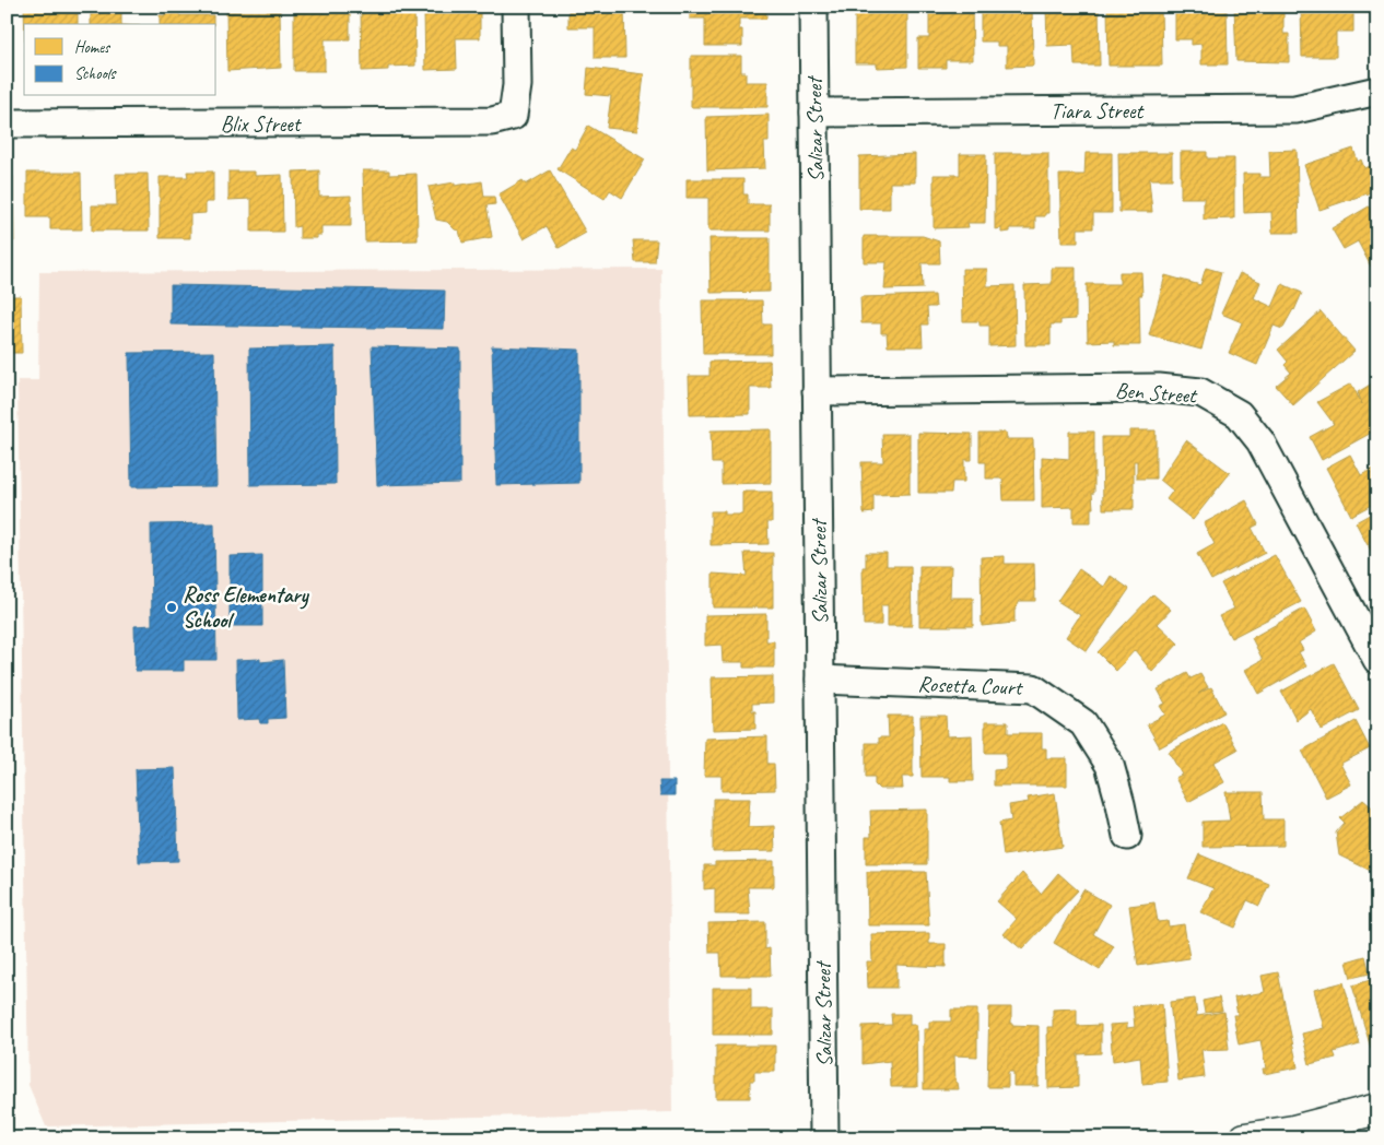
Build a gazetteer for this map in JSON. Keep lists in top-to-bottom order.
{
  "streets": {
    "street": [
      "Tiara Street",
      "Blix Street",
      "Salizar Street",
      "Ben Street",
      "Rosetta Court"
    ]
  },
  "crossings": [
    ["Tiara Street", "Salizar Street"],
    ["Salizar Street", "Ben Street"],
    ["Salizar Street", "Rosetta Court"]
  ],
  "places": ["Ross Elementary School"],
  "legend": ["Homes", "Schools"]
}
